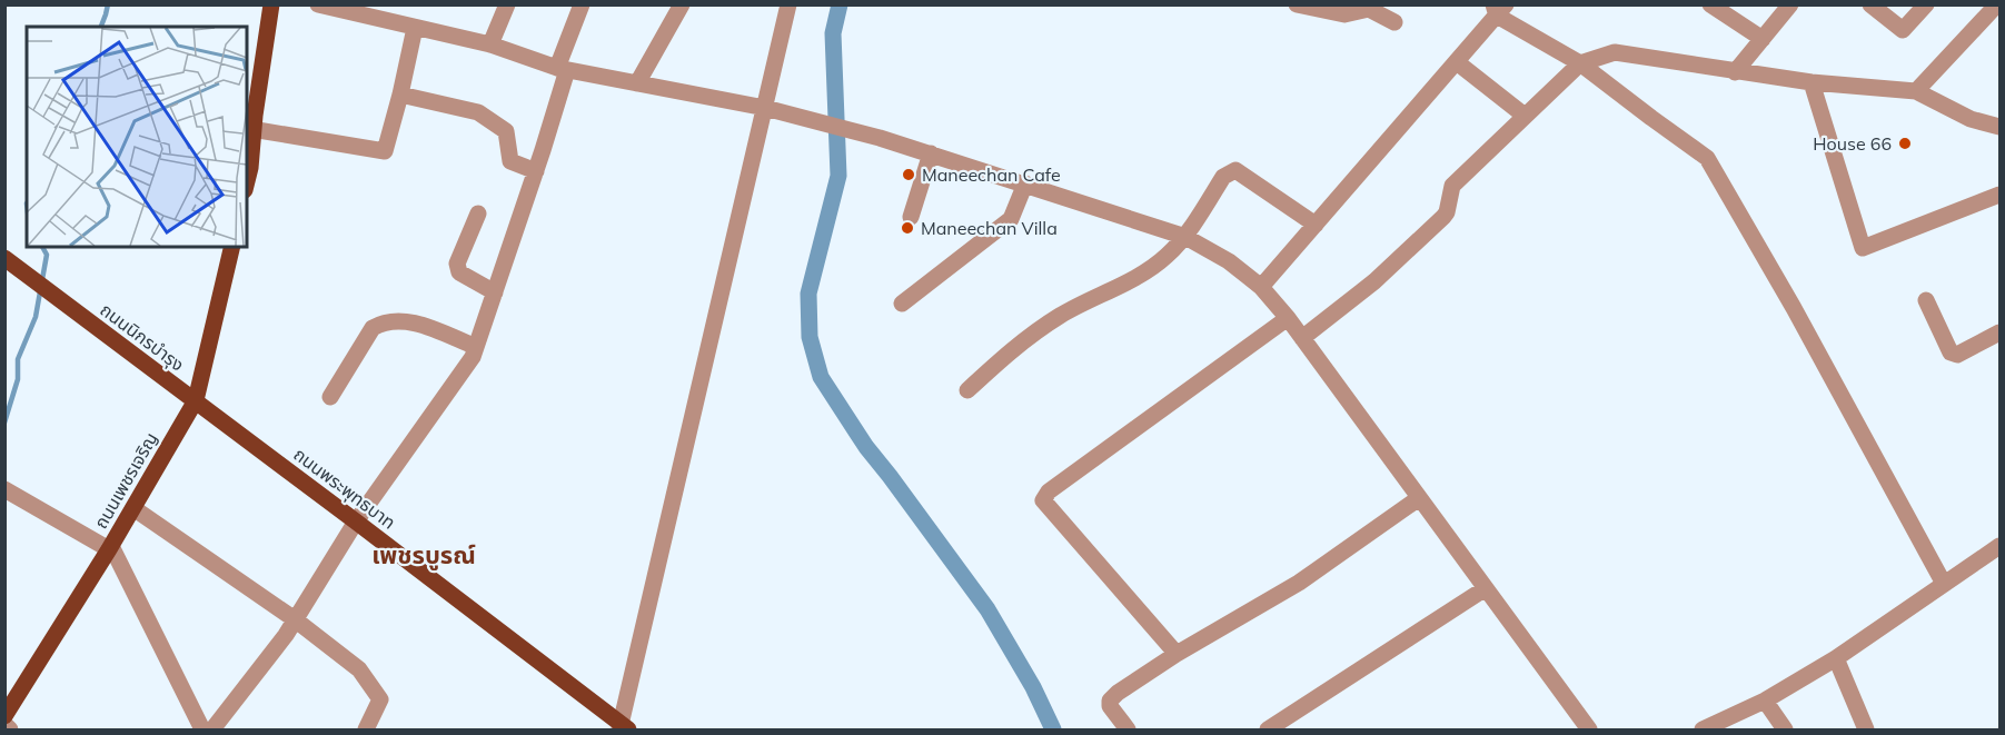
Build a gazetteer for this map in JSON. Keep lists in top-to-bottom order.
{
  "streets": {
    "main road": ["ถนนนิกรบำรุง", "ถนนเพชรเจริญ", "ถนนพระพุทธบาท"]
  },
  "crossings": [
    ["ถนนนิกรบำรุง", "ถนนเพชรเจริญ"],
    ["ถนนนิกรบำรุง", "ถนนพระพุทธบาท"],
    ["ถนนเพชรเจริญ", "ถนนพระพุทธบาท"]
  ],
  "districts": ["เพชรบูรณ์"],
  "places": ["House 66", "Maneechan Cafe", "Maneechan Villa"]
}
